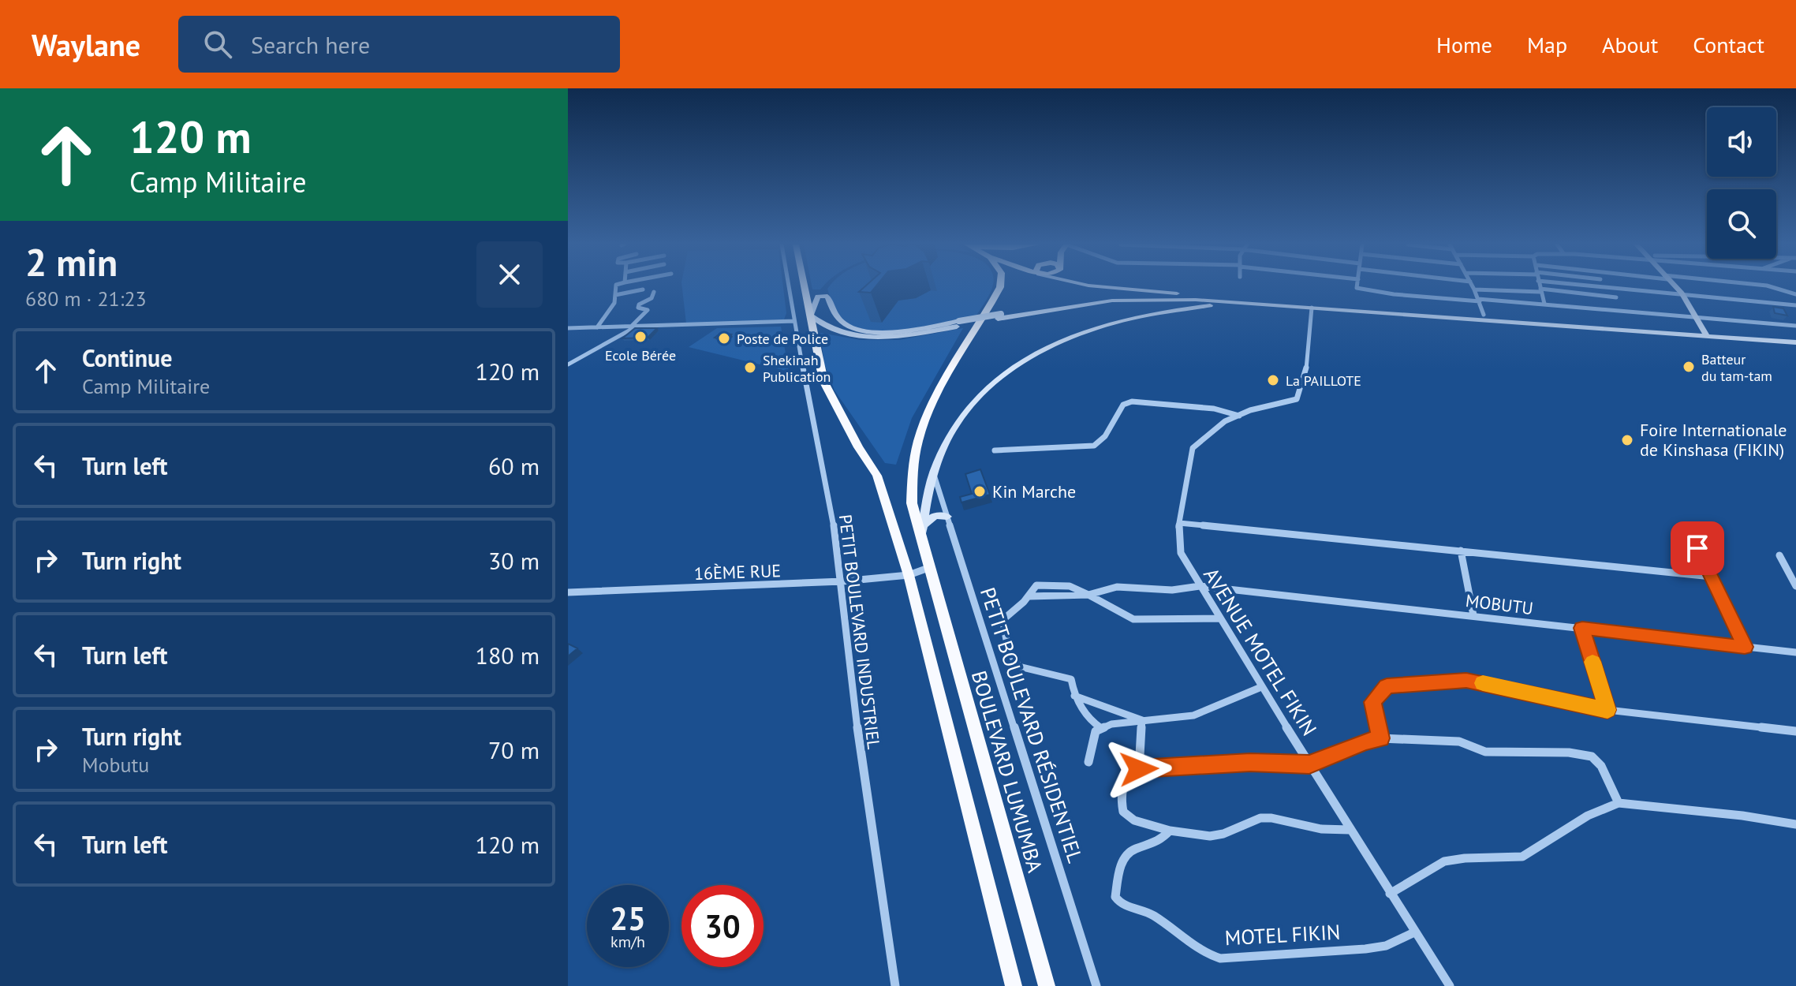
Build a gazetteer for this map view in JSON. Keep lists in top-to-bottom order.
{
  "streets": {
    "highway": ["BOULEVARD LUMUMBA"],
    "street": [
      "16ÈME RUE",
      "MOBUTU",
      "PETIT BOULEVARD INDUSTRIEL",
      "AVENUE MOTEL FIKIN",
      "PETIT BOULEVARD RÉSIDENTIEL",
      "MOTEL FIKIN"
    ]
  },
  "crossings": [
    ["16ÈME RUE", "PETIT BOULEVARD INDUSTRIEL"],
    ["16ÈME RUE", "BOULEVARD LUMUMBA"],
    ["MOBUTU", "AVENUE MOTEL FIKIN"],
    ["AVENUE MOTEL FIKIN", "MOTEL FIKIN"]
  ],
  "places": [
    "Ecole Bérée",
    "Poste de Police",
    "Batteur du tam-tam",
    "Shekinah Publication",
    "La PAILLOTE",
    "Foire Internationale de Kinshasa (FIKIN)",
    "Kin Marche"
  ],
  "page": {
    "header": "Waylane",
    "search": "Search here",
    "nav": [
      "Home",
      "Map",
      "About",
      "Contact"
    ],
    "turn": ["120 m", "Camp Militaire"],
    "heading": ["2 min", "680 m · 21:23"],
    "list": [
      {
        "name": "Continue",
        "note": "Camp Militaire",
        "value": "120 m"
      },
      {
        "name": "Turn left",
        "value": "60 m"
      },
      {
        "name": "Turn right",
        "value": "30 m"
      },
      {
        "name": "Turn left",
        "value": "180 m"
      },
      {
        "name": "Turn right",
        "note": "Mobutu",
        "value": "70 m"
      },
      {
        "name": "Turn left",
        "value": "120 m"
      }
    ],
    "speed": "25 km/h",
    "limit": "30"
  }
}
